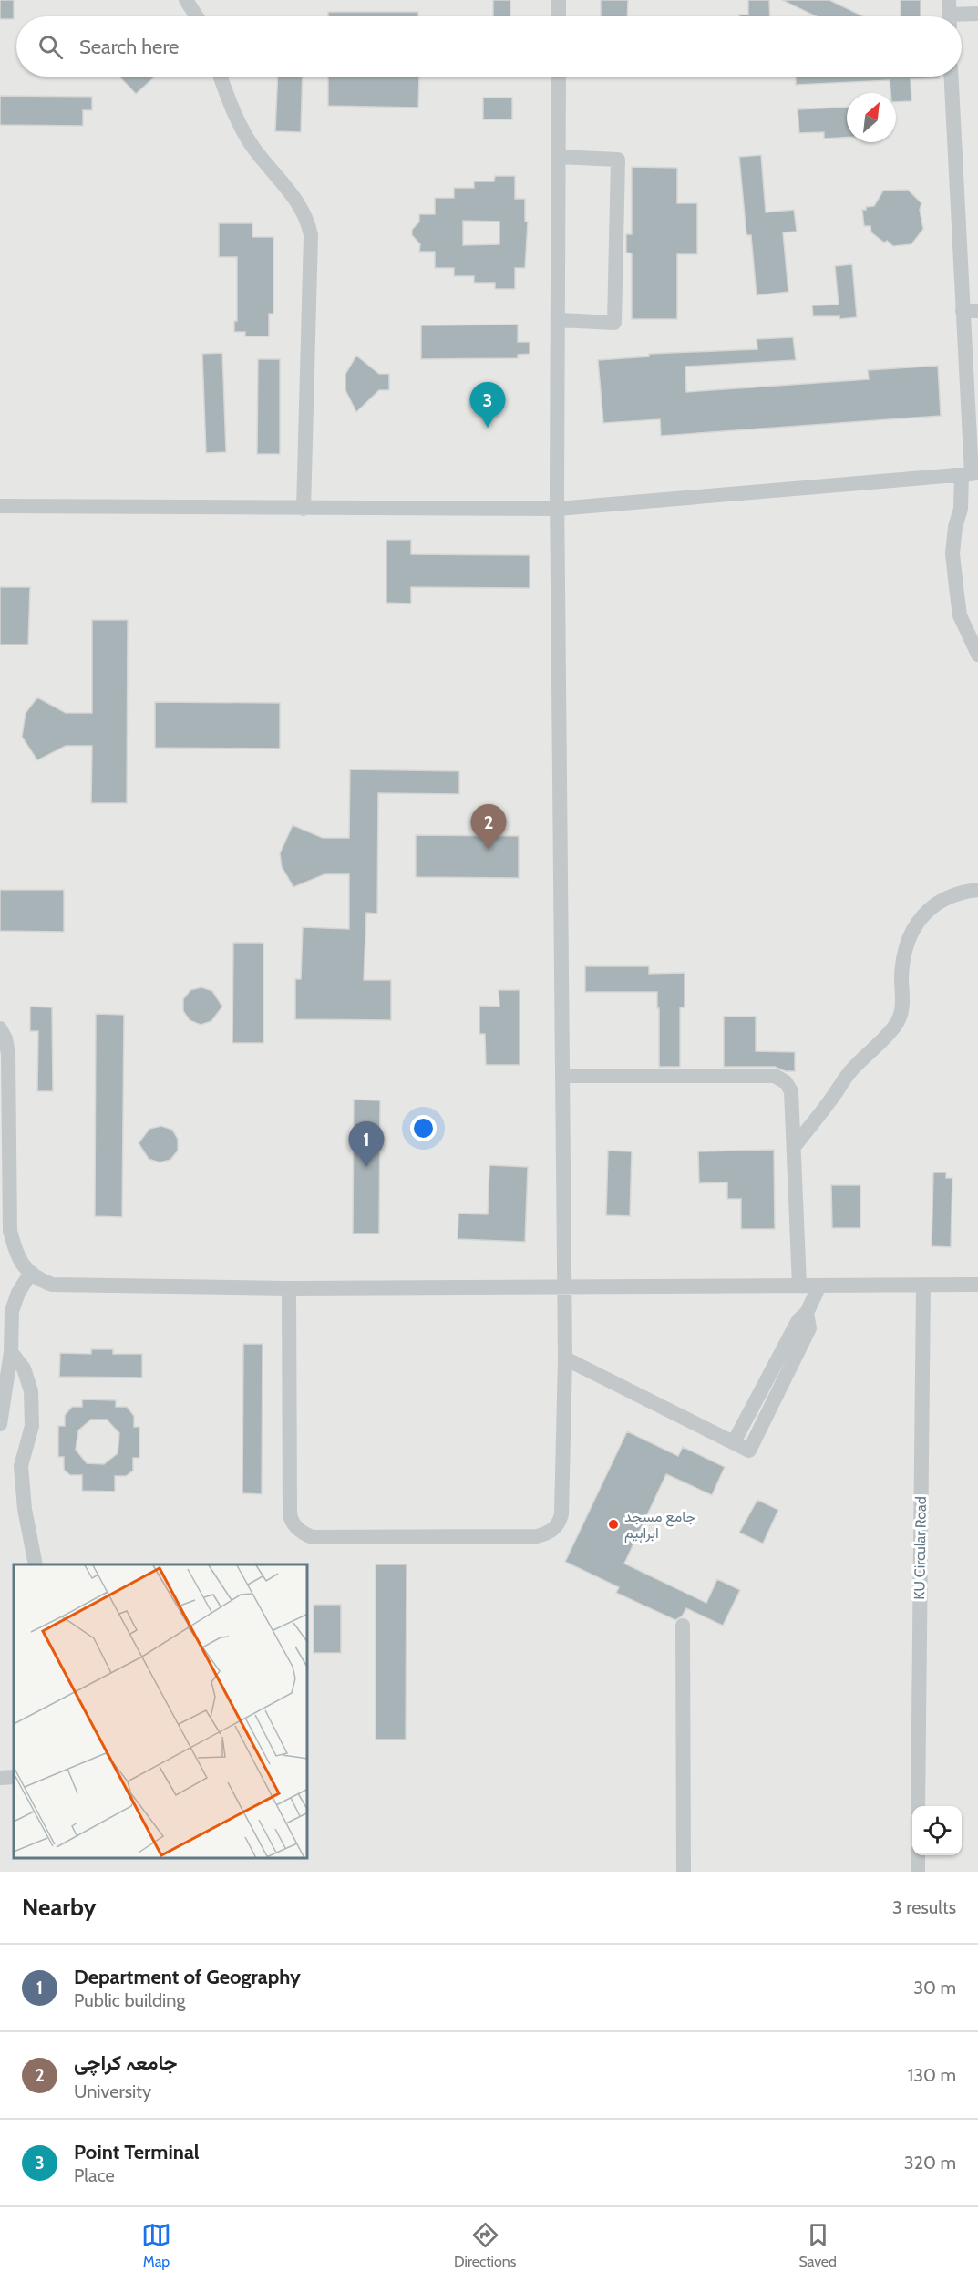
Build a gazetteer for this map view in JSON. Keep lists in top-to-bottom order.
{
  "streets": {
    "street": ["KU Circular Road"]
  },
  "places": ["جامع مسجد ابراہیم"],
  "north": "top right",
  "page": {
    "search": "Search here",
    "pins": ["3", "2", "1"],
    "heading": ["Nearby", "3 results"],
    "list": [
      {
        "mark": "1",
        "name": "Department of Geography",
        "note": "Public building",
        "value": "30 m"
      },
      {
        "mark": "2",
        "name": "جامعہ کراچی",
        "note": "University",
        "value": "130 m"
      },
      {
        "mark": "3",
        "name": "Point Terminal",
        "note": "Place",
        "value": "320 m"
      }
    ],
    "nav": ["Map", "Directions", "Saved"]
  }
}
